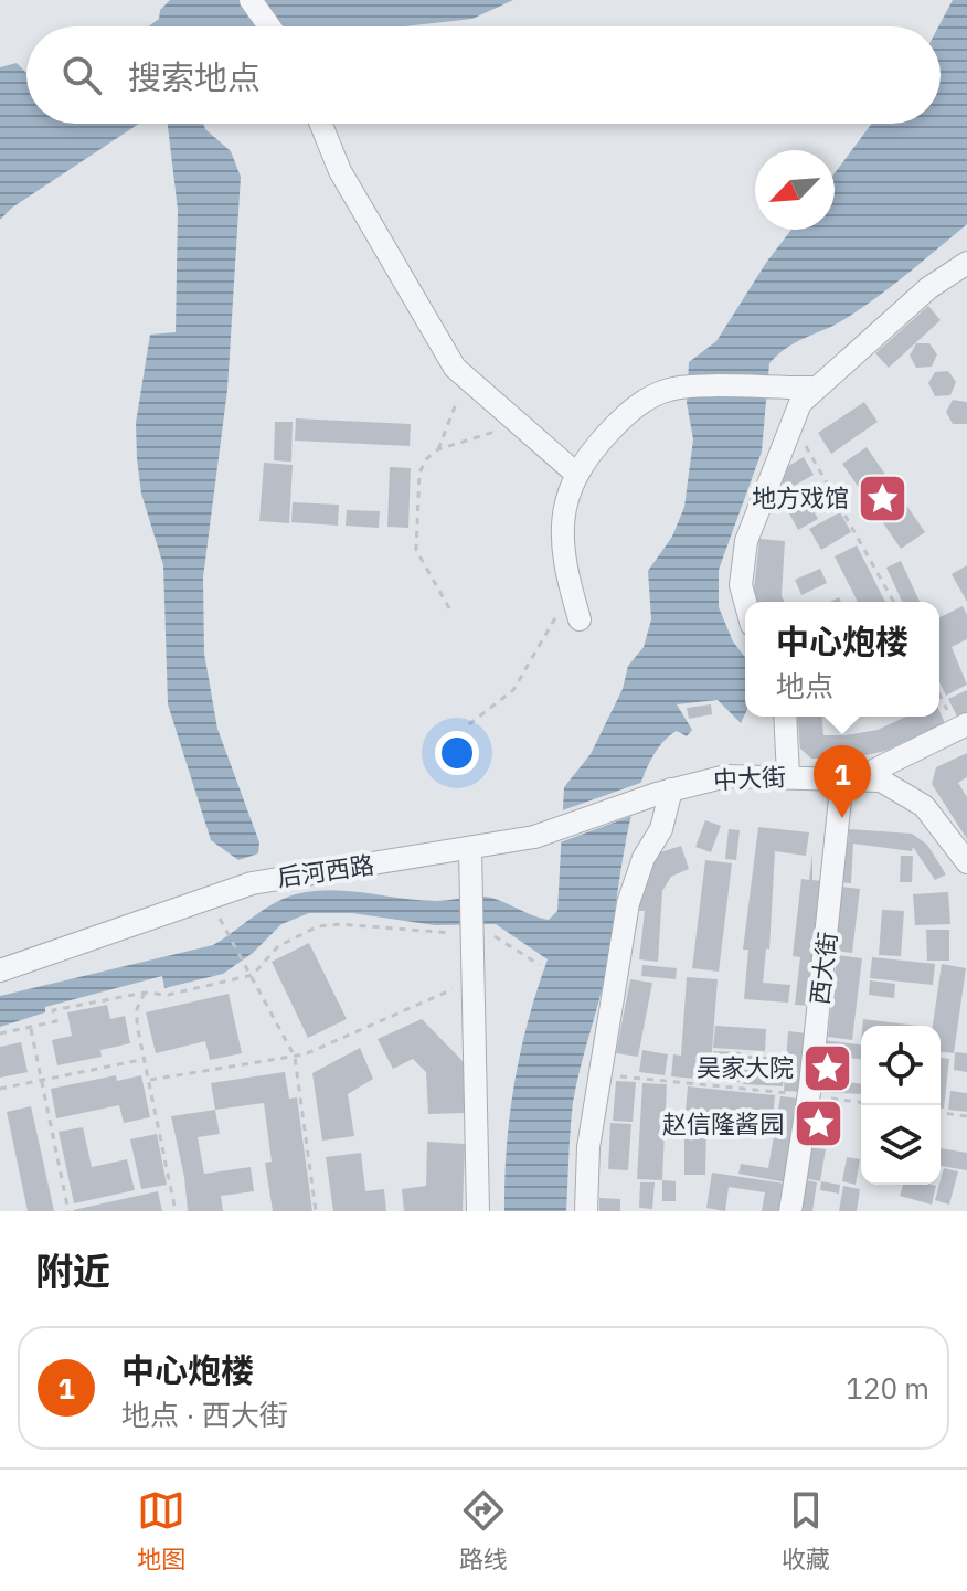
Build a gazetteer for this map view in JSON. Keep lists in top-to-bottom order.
{
  "streets": {
    "street": ["中大街", "后河西路", "西大街"]
  },
  "crossings": [
    ["中大街", "后河西路"],
    ["中大街", "西大街"]
  ],
  "places": {
    "place": ["地方戏馆", "吴家大院", "赵信隆酱园"]
  },
  "north": "bottom left",
  "page": {
    "search": "搜索地点",
    "popup": ["中心炮楼", "地点"],
    "pins": "1",
    "heading": "附近",
    "list": [
      {
        "mark": "1",
        "name": "中心炮楼",
        "note": "地点 · 西大街",
        "value": "120 m"
      }
    ],
    "nav": ["地图", "路线", "收藏"]
  }
}
